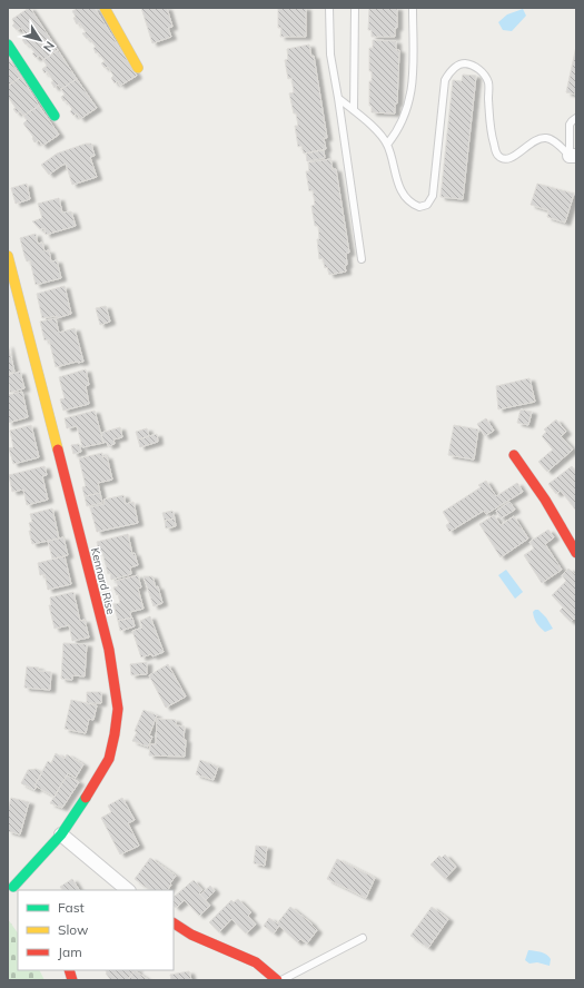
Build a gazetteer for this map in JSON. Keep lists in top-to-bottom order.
{
  "streets": {
    "street": ["Kennard Rise"]
  },
  "legend": ["Fast", "Slow", "Jam"],
  "north": "bottom right"
}
